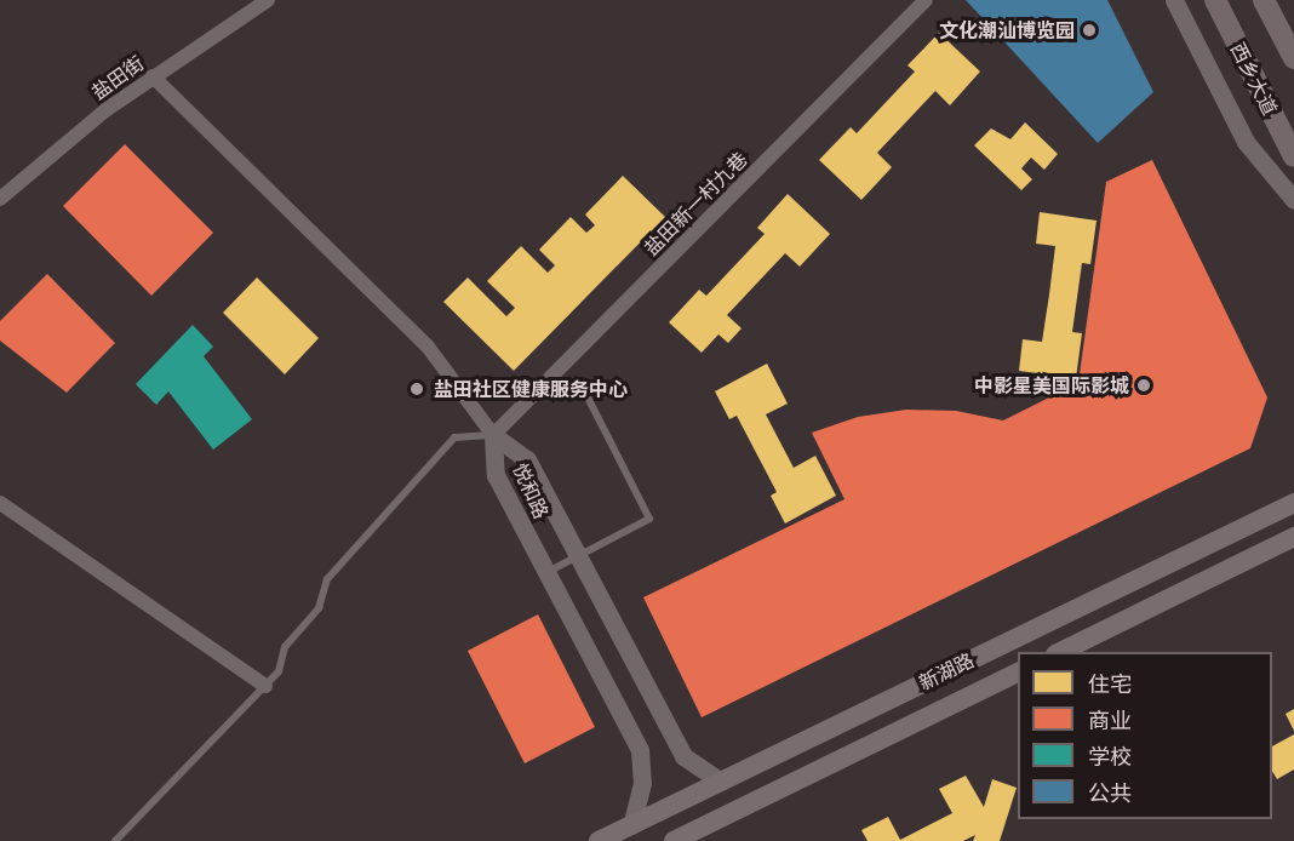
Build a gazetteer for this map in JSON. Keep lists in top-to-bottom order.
{
  "streets": {
    "main road": ["西乡大道", "新湖路"],
    "street": ["盐田街", "盐田新一村九巷", "悦和路"]
  },
  "crossings": [
    ["盐田新一村九巷", "悦和路"],
    ["悦和路", "新湖路"]
  ],
  "places": ["文化潮汕博览园", "中影星美国际影城", "盐田社区健康服务中心"],
  "legend": [
    "住宅",
    "商业",
    "学校",
    "公共"
  ]
}
